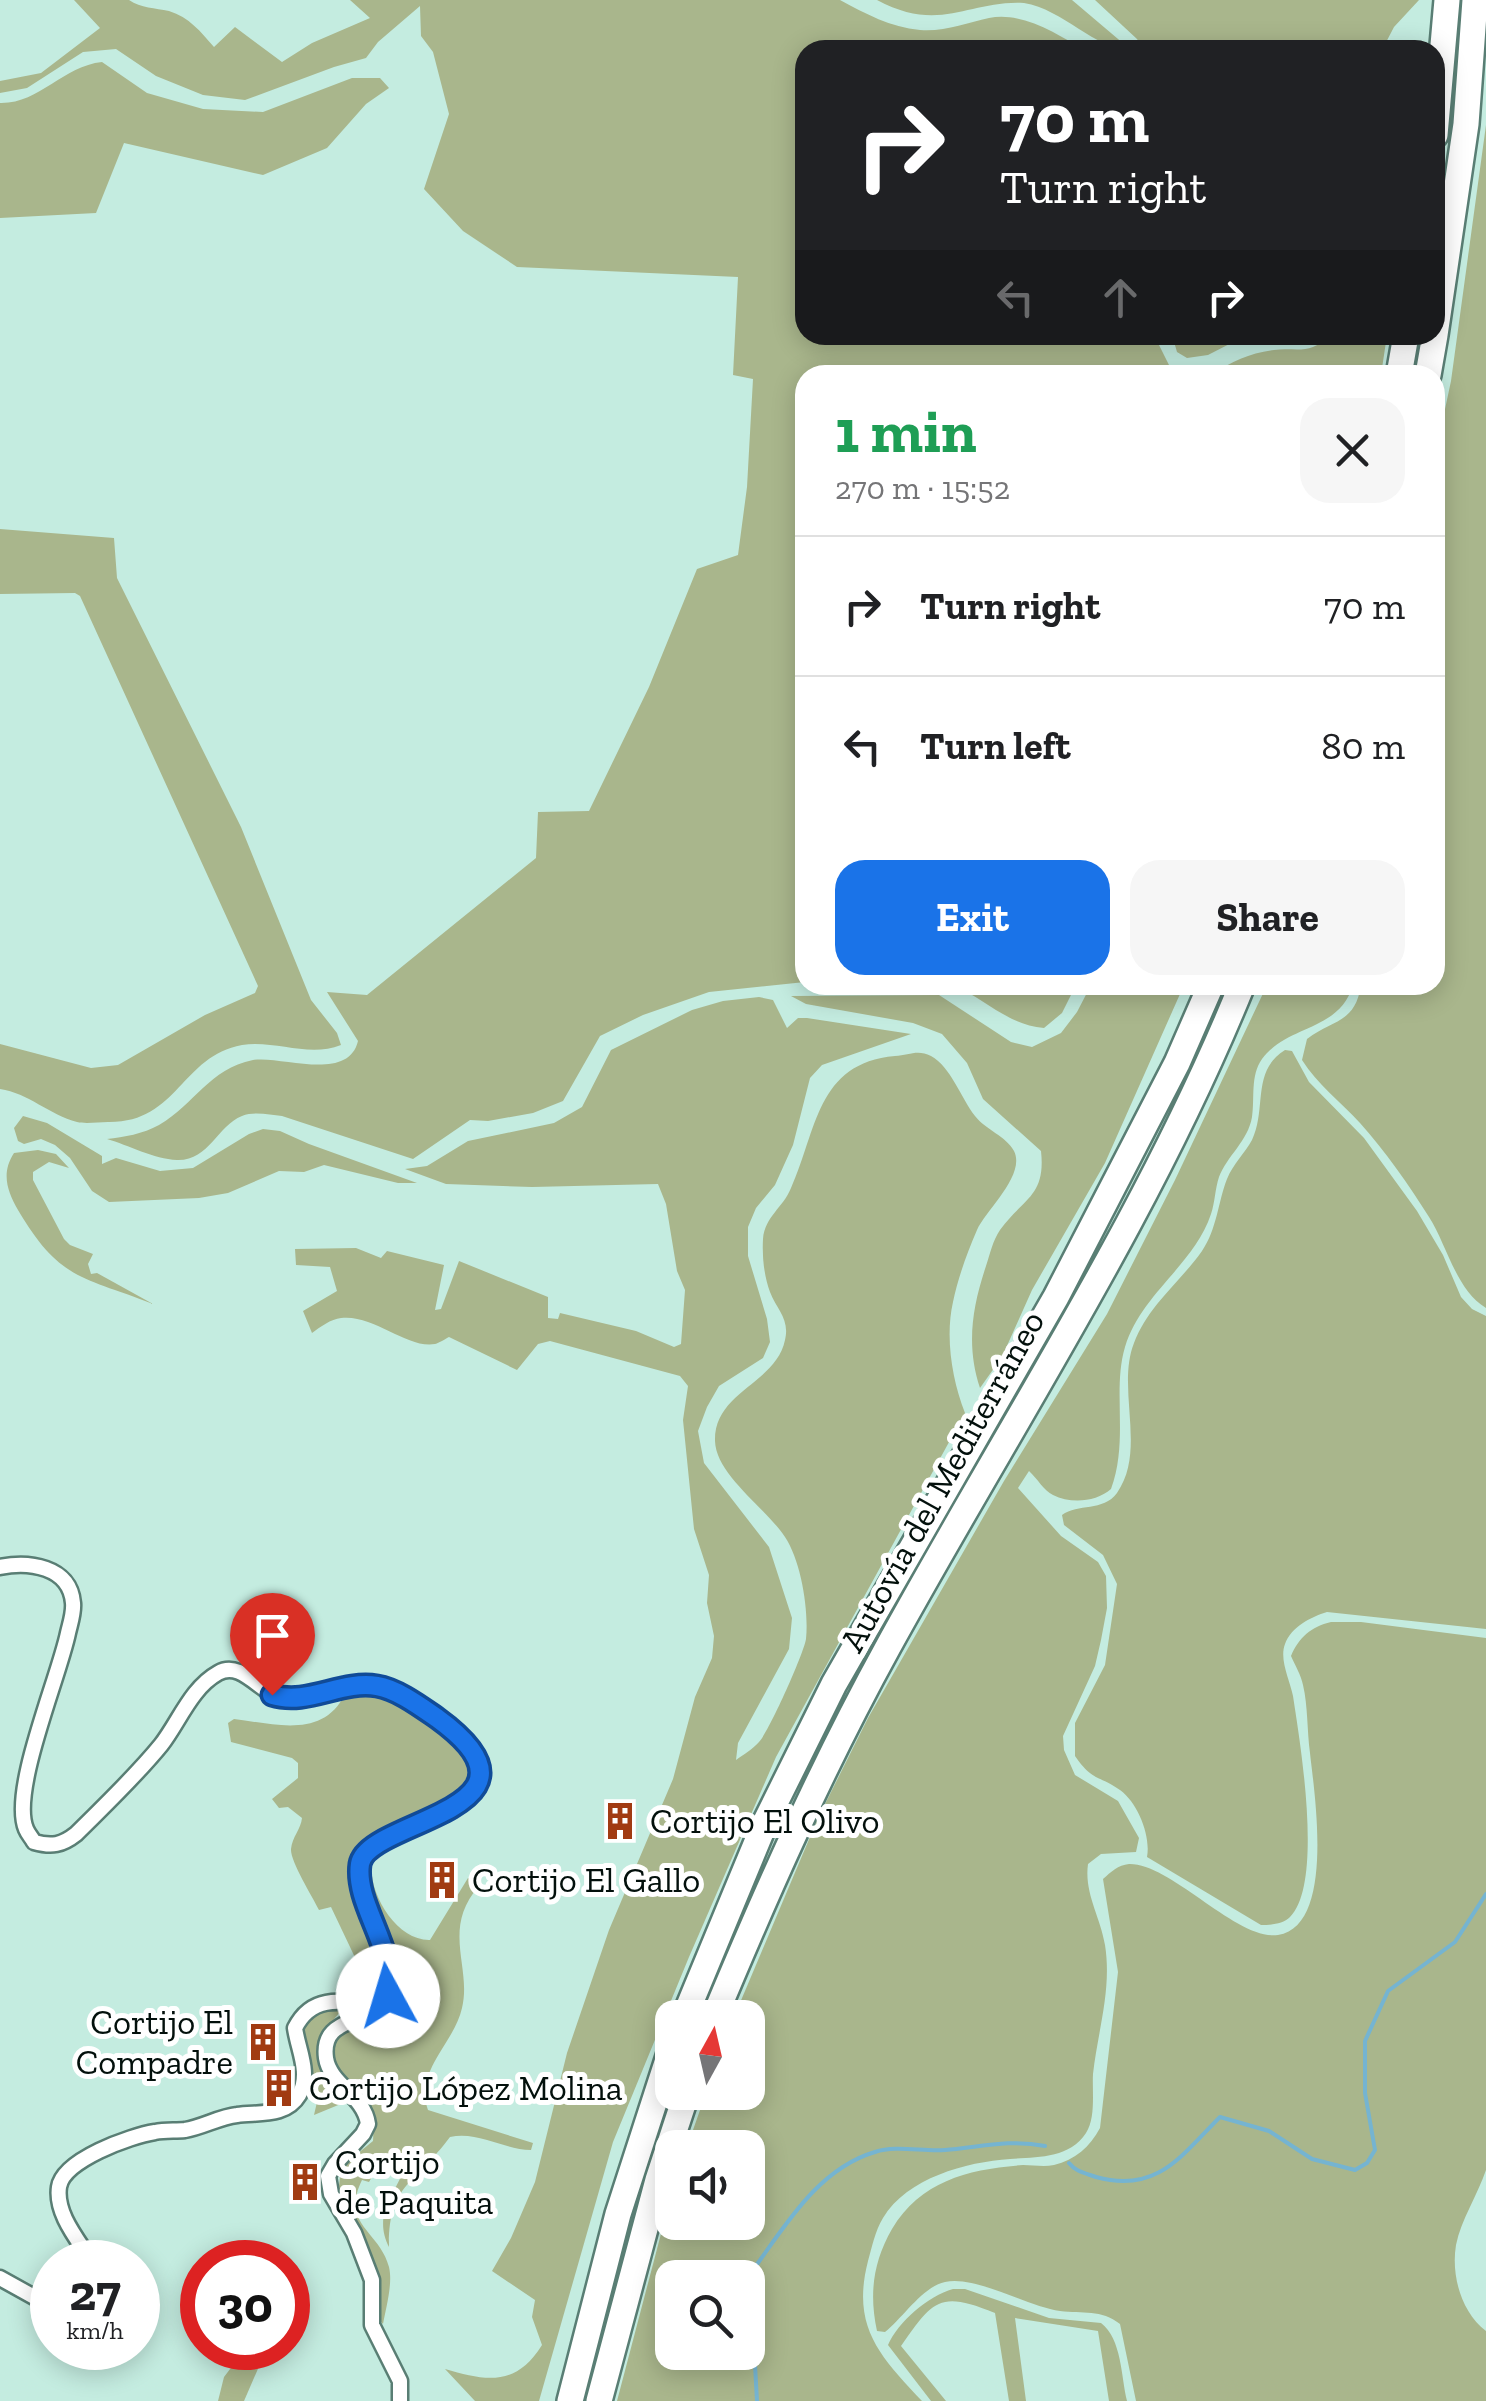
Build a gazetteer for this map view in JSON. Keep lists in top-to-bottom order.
{
  "streets": {
    "highway": ["Autovía del Mediterráneo"]
  },
  "places": {
    "building": [
      "Cortijo El Olivo",
      "Cortijo El Gallo",
      "Cortijo El Compadre",
      "Cortijo López Molina",
      "Cortijo de Paquita"
    ]
  },
  "north": "top",
  "page": {
    "turn": ["70 m", "Turn right"],
    "heading": ["1 min", "270 m · 15:52"],
    "list": [
      {
        "name": "Turn right",
        "value": "70 m"
      },
      {
        "name": "Turn left",
        "value": "80 m"
      }
    ],
    "buttons": ["Exit", "Share"],
    "speed": "27 km/h",
    "limit": "30"
  }
}
